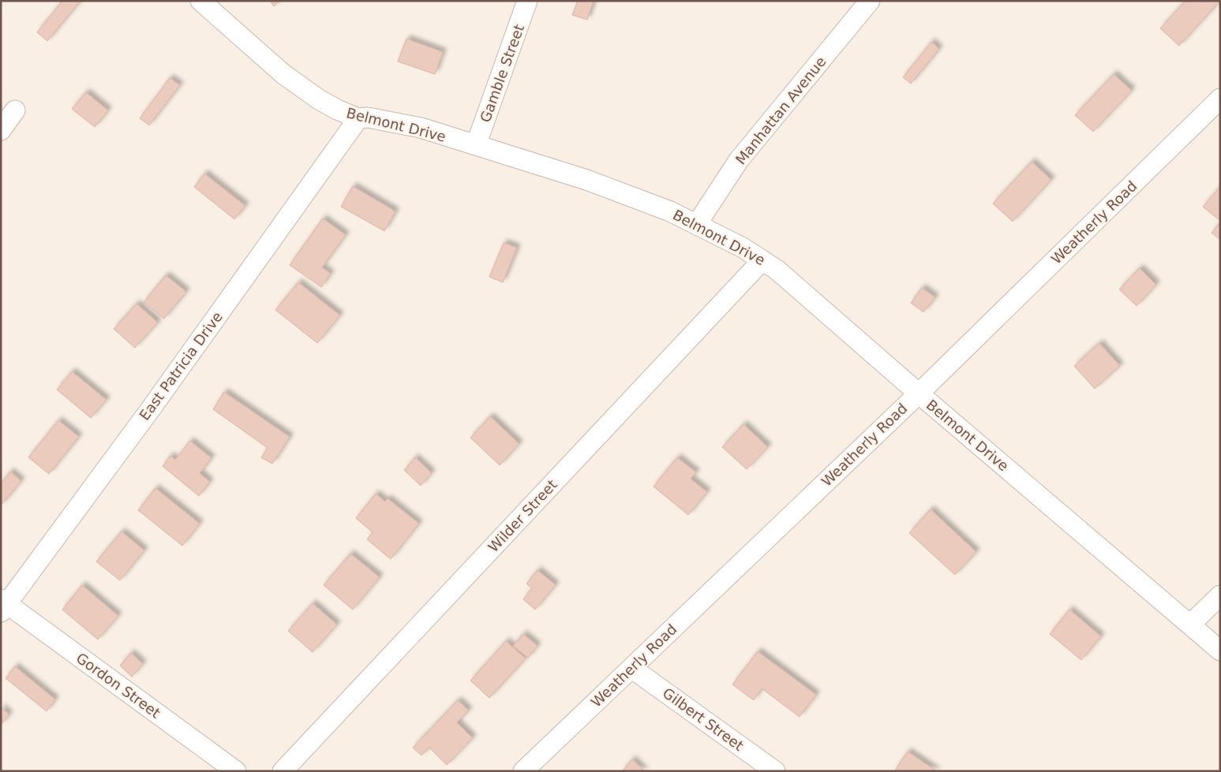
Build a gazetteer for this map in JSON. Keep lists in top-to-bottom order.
{
  "streets": {
    "street": [
      "Gamble Street",
      "Manhattan Avenue",
      "Belmont Drive",
      "Weatherly Road",
      "East Patricia Drive",
      "Wilder Street",
      "Gordon Street",
      "Gilbert Street"
    ]
  },
  "crossings": [
    ["Gamble Street", "Belmont Drive"],
    ["Manhattan Avenue", "Belmont Drive"],
    ["Belmont Drive", "Weatherly Road"],
    ["Belmont Drive", "East Patricia Drive"],
    ["Belmont Drive", "Wilder Street"],
    ["Weatherly Road", "Gilbert Street"],
    ["East Patricia Drive", "Gordon Street"]
  ]
}
